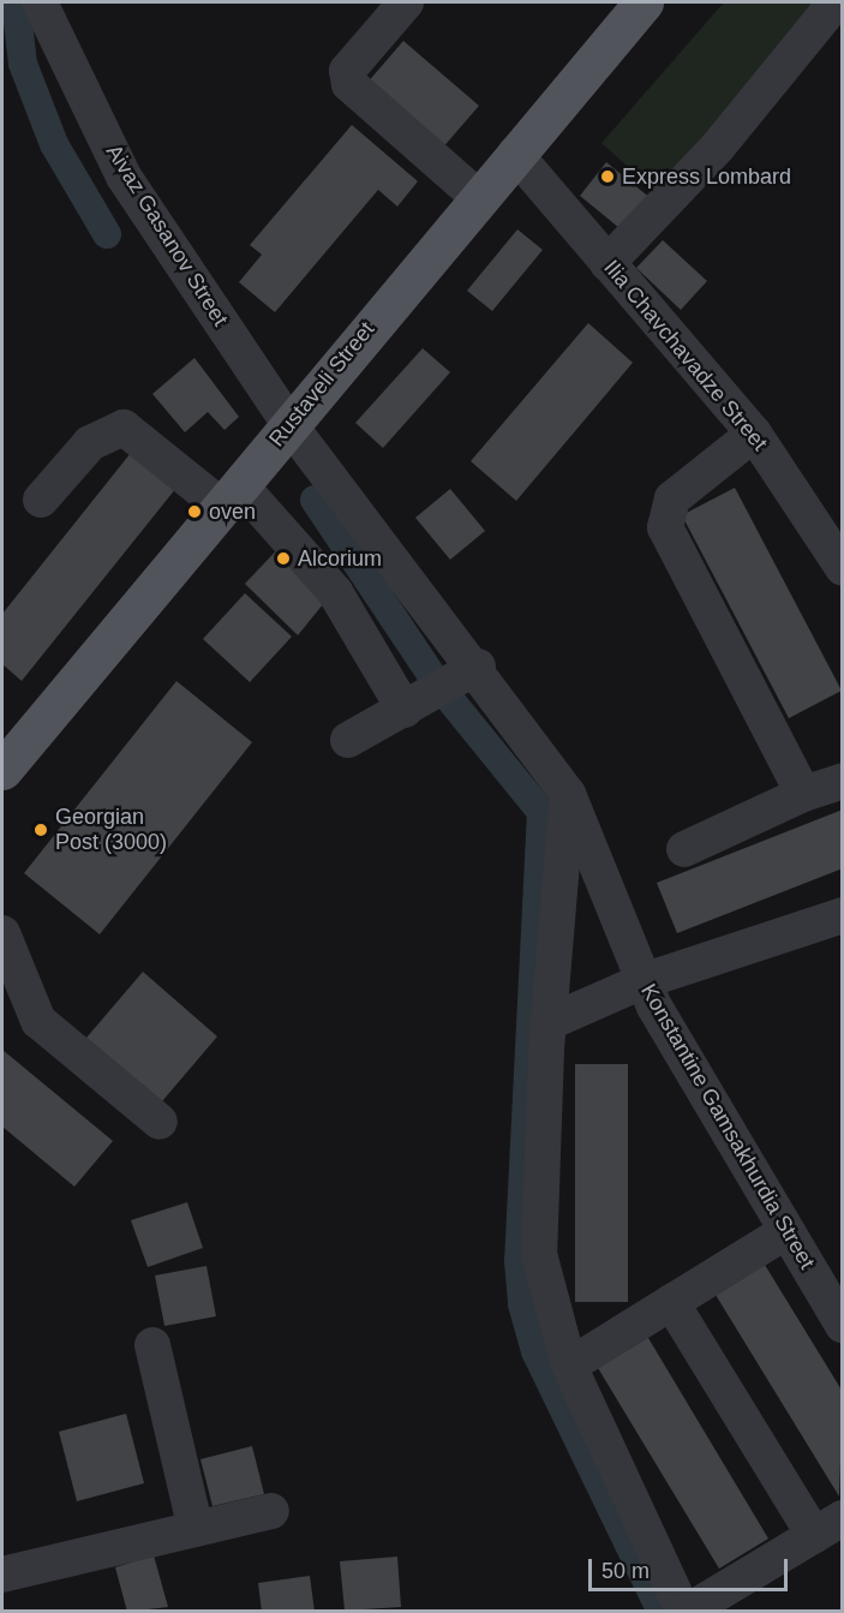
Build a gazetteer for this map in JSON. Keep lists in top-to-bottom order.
{
  "streets": {
    "main road": ["Rustaveli Street"],
    "street": ["Aivaz Gasanov Street", "Ilia Chavchavadze Street", "Konstantine Gamsakhurdia Street"]
  },
  "crossings": [
    ["Aivaz Gasanov Street", "Rustaveli Street"],
    ["Aivaz Gasanov Street", "Konstantine Gamsakhurdia Street"],
    ["Ilia Chavchavadze Street", "Rustaveli Street"],
    ["Rustaveli Street", "Konstantine Gamsakhurdia Street"]
  ],
  "places": [
    "Express Lombard",
    "oven",
    "Alcorium",
    "Georgian Post (3000)"
  ],
  "scale_bar": "50 m"
}
